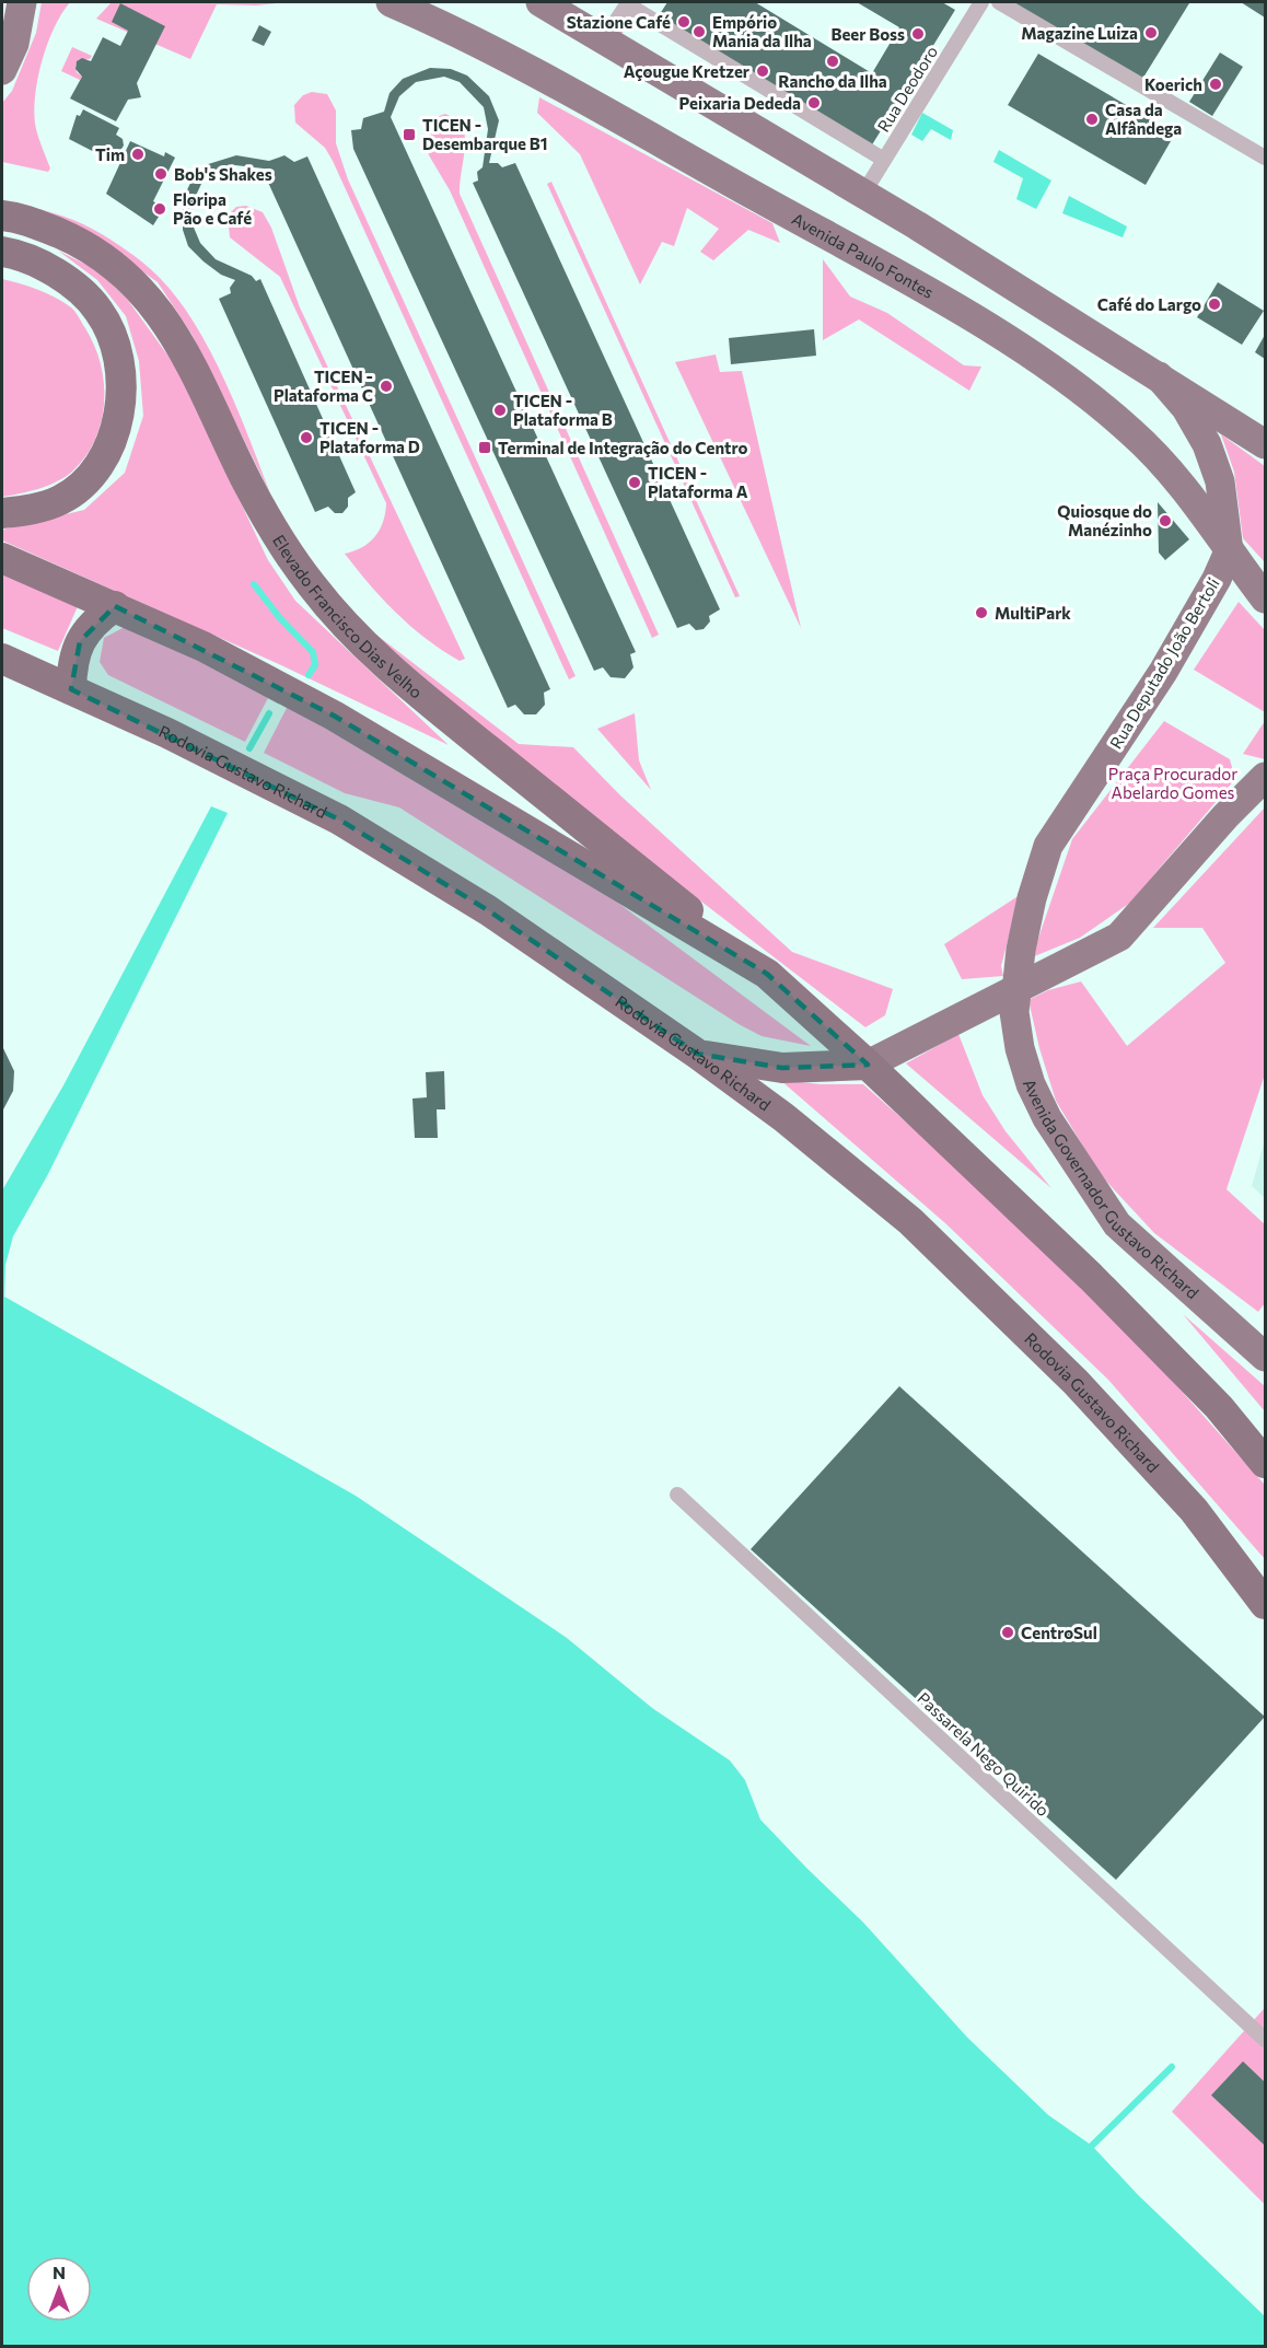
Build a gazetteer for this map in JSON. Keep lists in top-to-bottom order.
{
  "streets": {
    "highway": ["Elevado Francisco Dias Velho", "Rodovia Gustavo Richard"],
    "main road": ["Avenida Paulo Fontes", "Rua Deputado João Bertoli", "Avenida Governador Gustavo Richard"],
    "street": ["Rua Deodoro", "Passarela Nego Quirido"]
  },
  "crossings": [
    ["Avenida Paulo Fontes", "Rua Deputado João Bertoli"],
    ["Rua Deputado João Bertoli", "Avenida Governador Gustavo Richard"]
  ],
  "parks": ["Praça Procurador Abelardo Gomes"],
  "places": {
    "other": [
      "Stazione Café",
      "Empório Mania da Ilha",
      "Magazine Luiza",
      "Beer Boss",
      "Rancho da Ilha",
      "Açougue Kretzer",
      "Koerich",
      "Peixaria Dededa",
      "Casa da Alfândega",
      "Tim",
      "Bob's Shakes",
      "Floripa Pão e Café",
      "Café do Largo",
      "TICEN - Plataforma C",
      "TICEN - Plataforma B",
      "TICEN - Plataforma D",
      "TICEN - Plataforma A",
      "Quiosque do Manézinho",
      "MultiPark",
      "CentroSul"
    ],
    "transit": ["TICEN - Desembarque B1", "Terminal de Integração do Centro"]
  },
  "north": "top"
}
